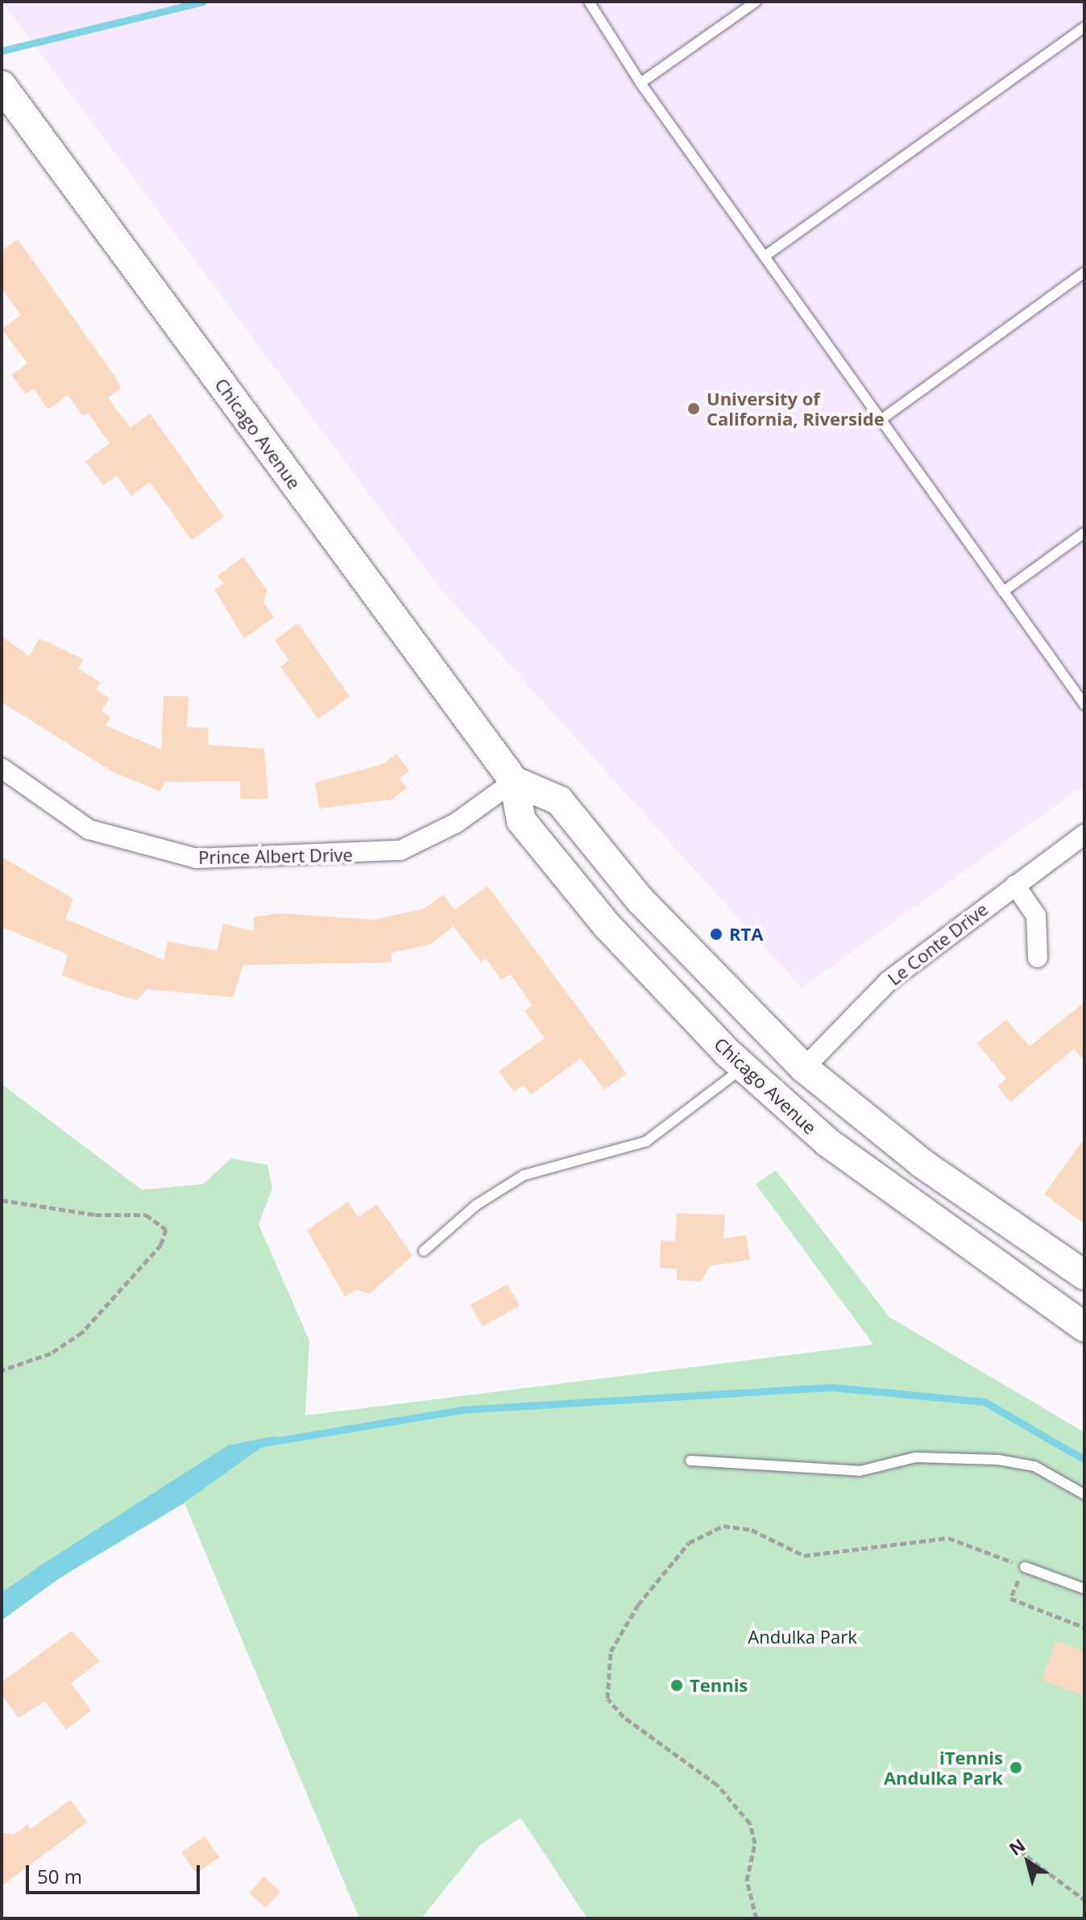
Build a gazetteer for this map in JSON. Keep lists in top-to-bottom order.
{
  "streets": {
    "main road": ["Chicago Avenue"],
    "street": ["Prince Albert Drive", "Le Conte Drive"]
  },
  "crossings": [
    ["Chicago Avenue", "Prince Albert Drive"]
  ],
  "parks": ["Andulka Park"],
  "places": [
    "University of California, Riverside",
    "RTA",
    "Tennis",
    "iTennis Andulka Park"
  ],
  "scale_bar": "50 m",
  "north": "top left"
}
